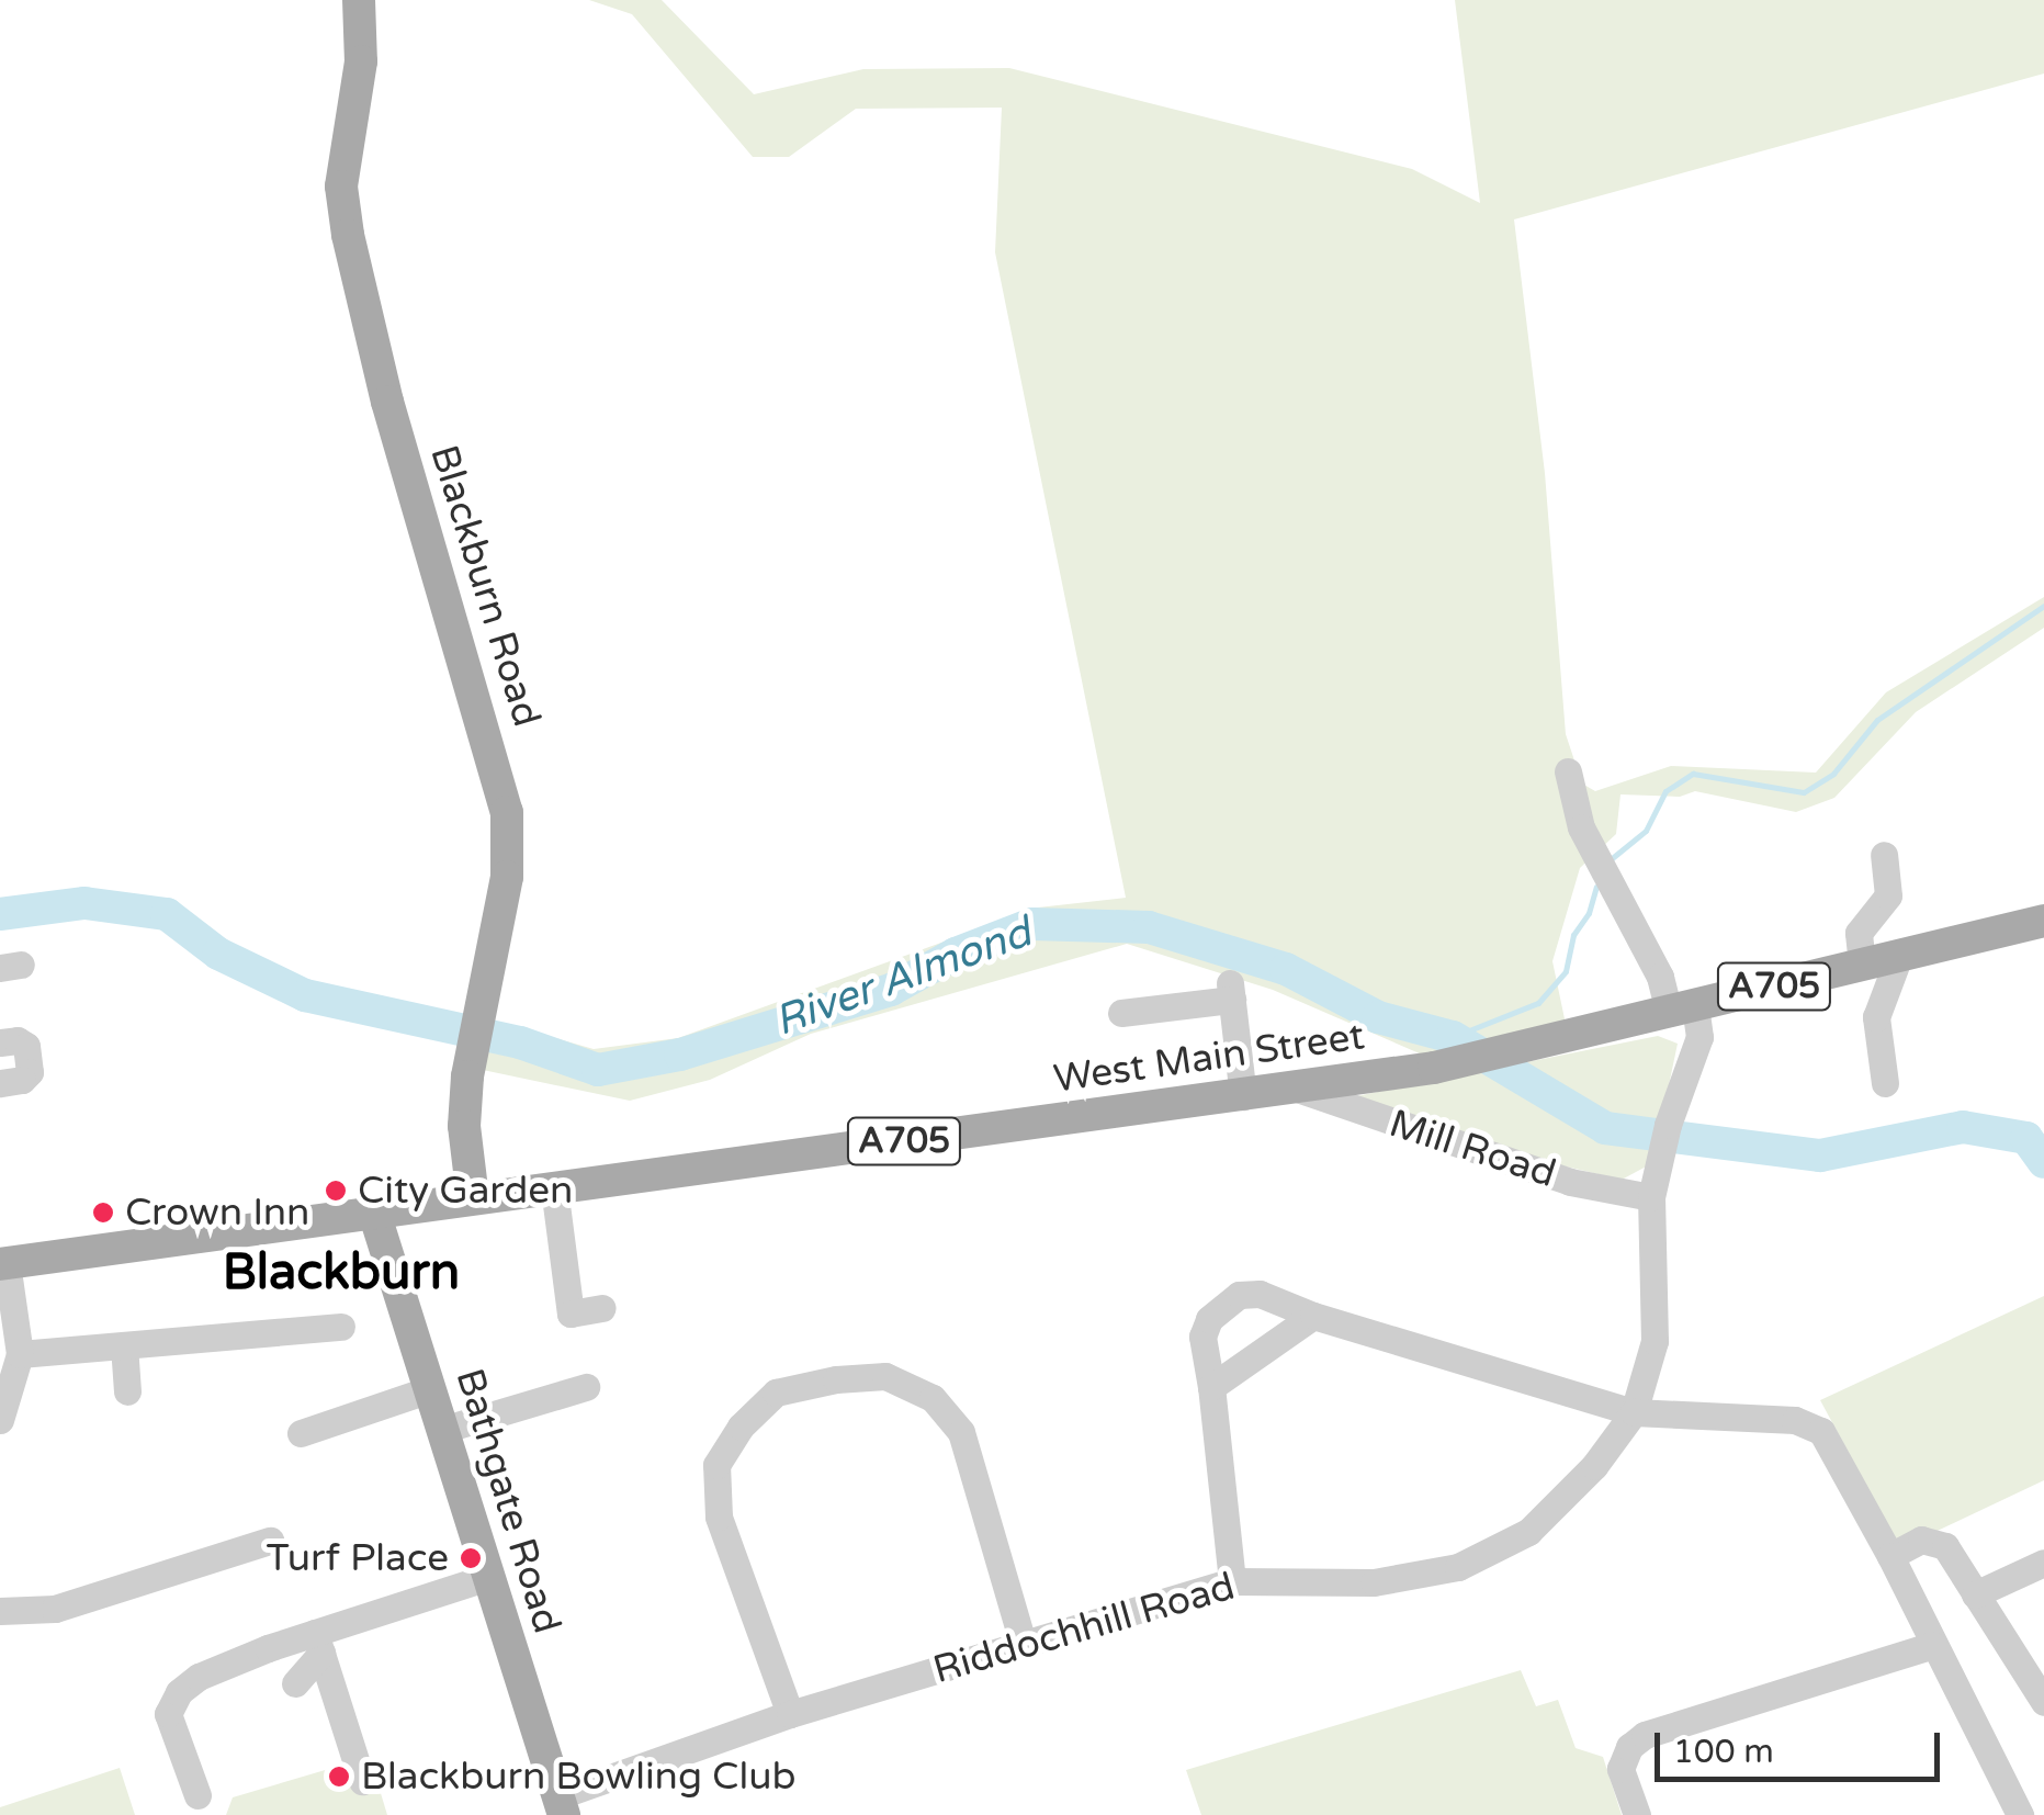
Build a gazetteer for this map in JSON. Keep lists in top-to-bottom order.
{
  "streets": {
    "main road": [
      "Blackburn Road",
      "A705",
      "West Main Street",
      "Bathgate Road"
    ],
    "street": ["Mill Road", "Riddochhill Road"]
  },
  "crossings": [
    ["Blackburn Road", "West Main Street"],
    ["A705", "West Main Street"],
    ["A705", "Bathgate Road"],
    ["West Main Street", "Mill Road"],
    ["West Main Street", "Bathgate Road"],
    ["West Main Street", "Riddochhill Road"],
    ["Mill Road", "Riddochhill Road"],
    ["Bathgate Road", "Riddochhill Road"]
  ],
  "districts": ["Blackburn"],
  "water": ["River Almond"],
  "places": [
    "City Garden",
    "Crown Inn",
    "Turf Place",
    "Blackburn Bowling Club"
  ],
  "scale_bar": "100 m"
}
